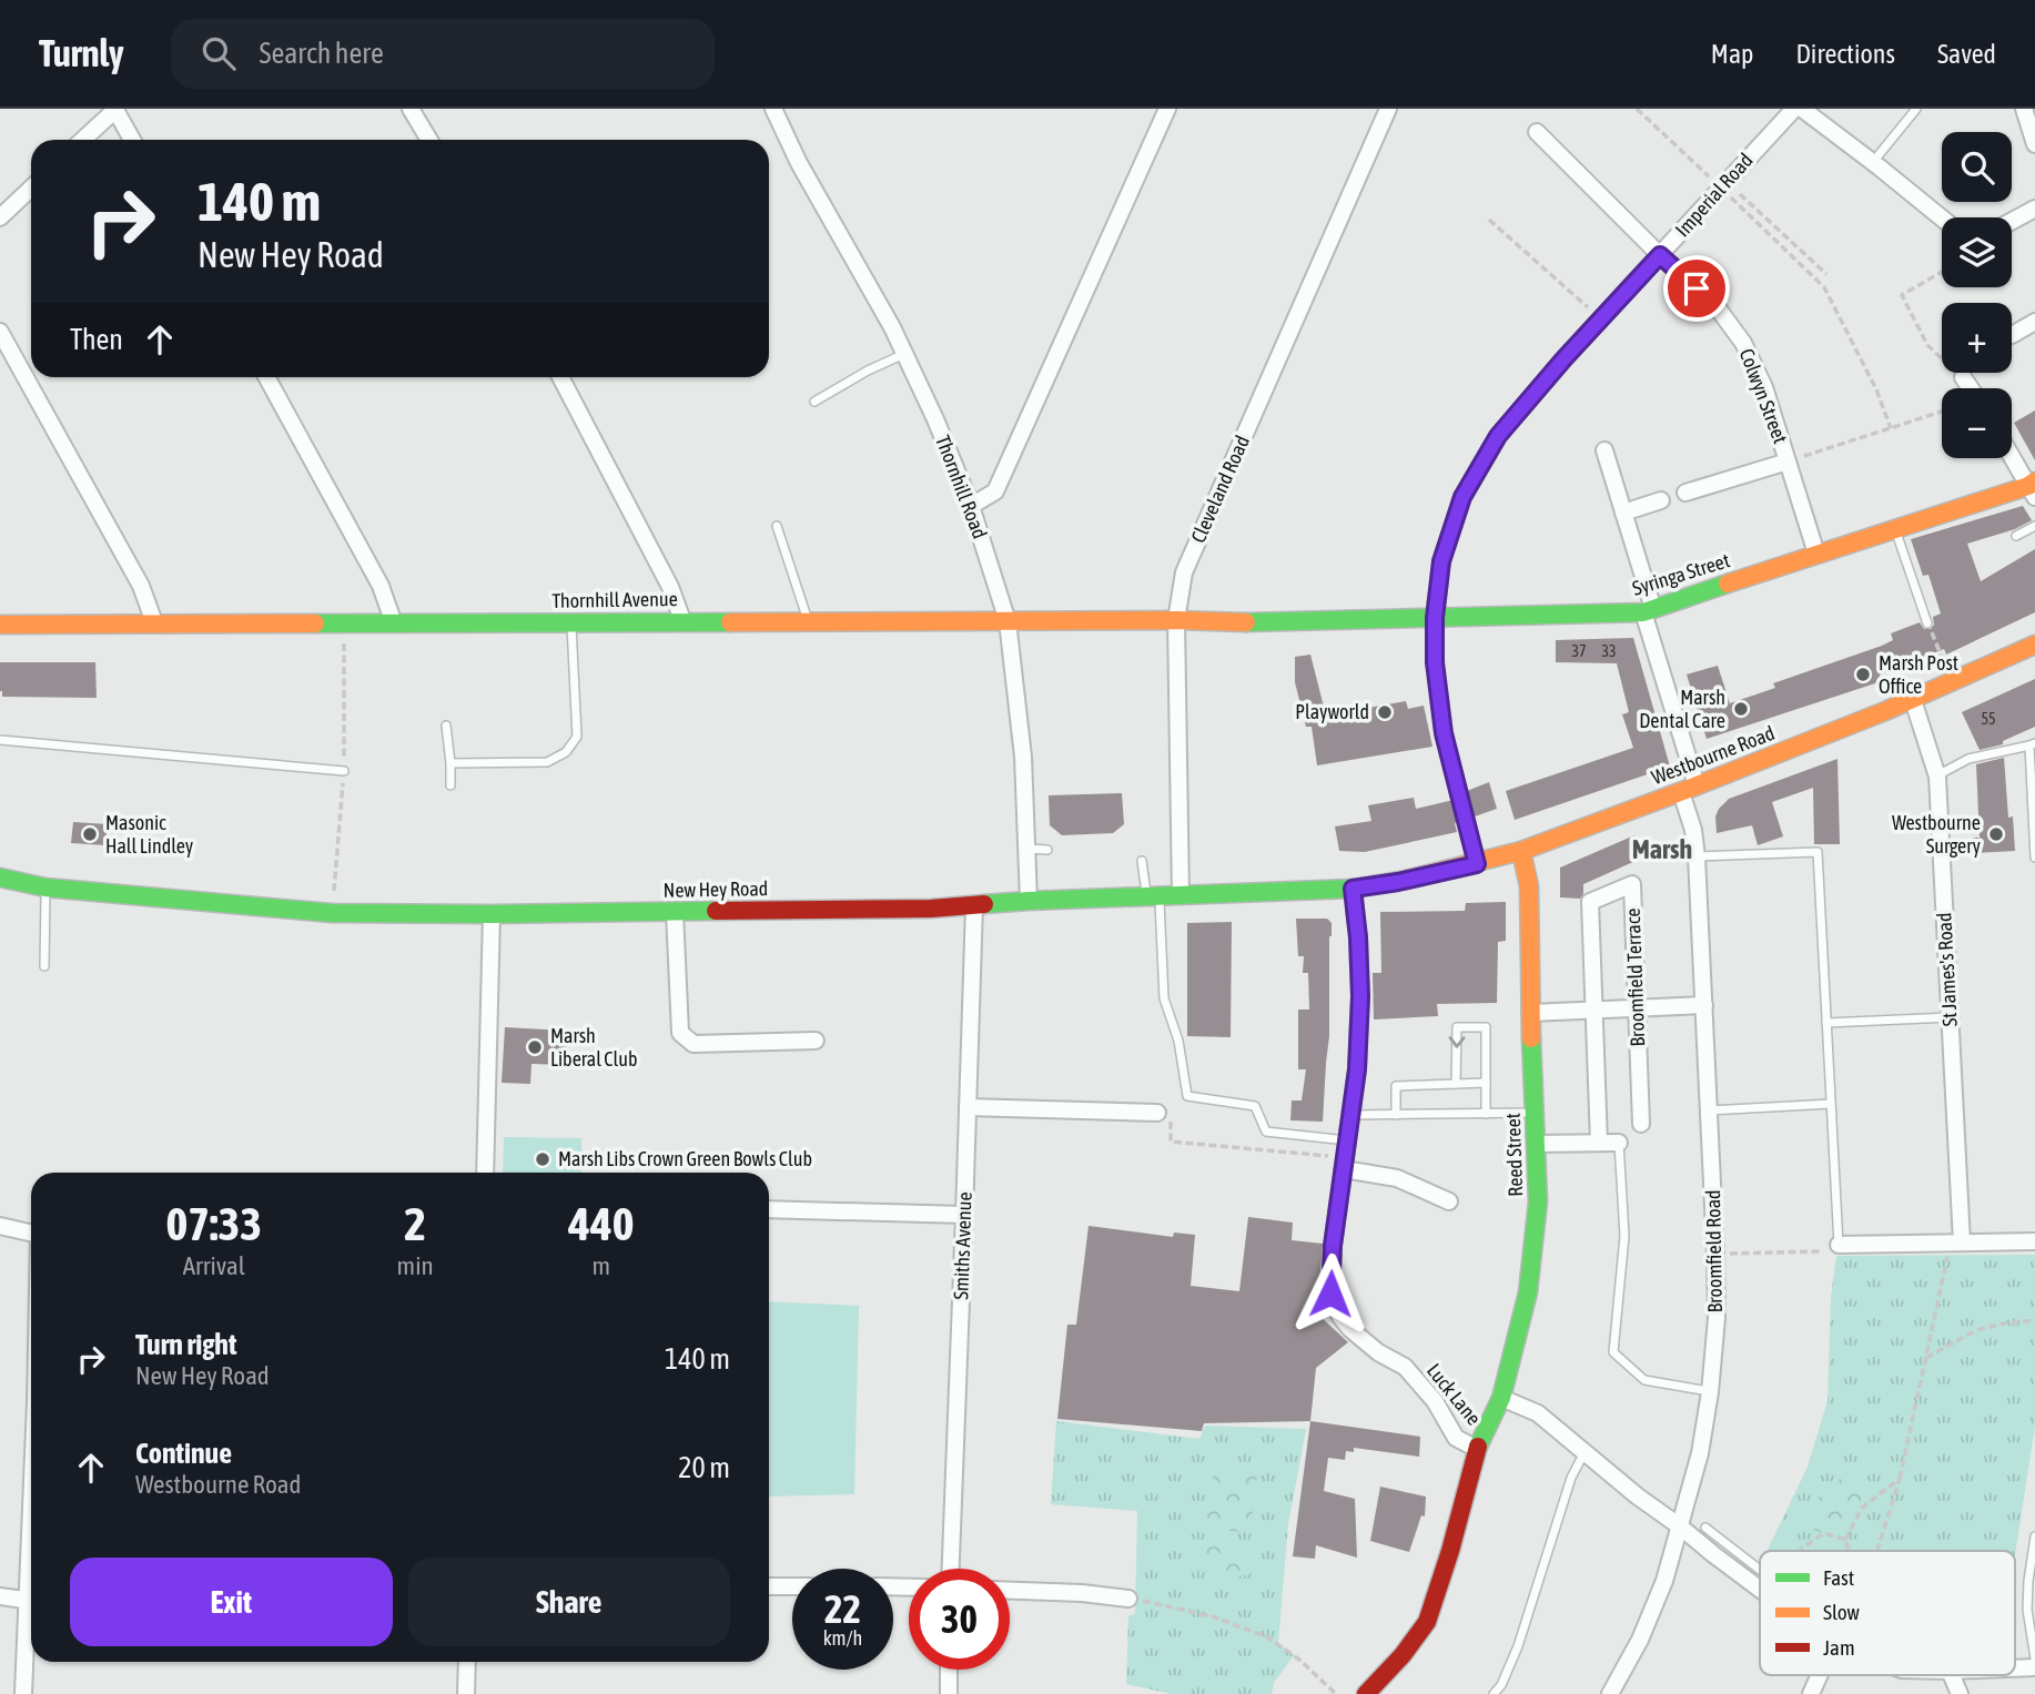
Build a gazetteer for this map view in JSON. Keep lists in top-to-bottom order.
{
  "streets": {
    "main road": [
      "Syringa Street",
      "Thornhill Avenue",
      "Westbourne Road",
      "New Hey Road",
      "Reed Street",
      "Luck Lane"
    ],
    "street": [
      "Imperial Road",
      "Colwyn Street",
      "Thornhill Road",
      "Cleveland Road",
      "St James's Road",
      "Broomfield Terrace",
      "Smiths Avenue",
      "Broomfield Road"
    ]
  },
  "crossings": [
    ["Imperial Road", "Colwyn Street"],
    ["Imperial Road", "Syringa Street"],
    ["Imperial Road", "Westbourne Road"],
    ["Colwyn Street", "Syringa Street"],
    ["Thornhill Road", "Thornhill Avenue"],
    ["Thornhill Road", "New Hey Road"],
    ["Cleveland Road", "Thornhill Avenue"],
    ["Cleveland Road", "New Hey Road"],
    ["Syringa Street", "Thornhill Avenue"],
    ["Syringa Street", "Broomfield Road"],
    ["Westbourne Road", "New Hey Road"],
    ["Westbourne Road", "St James's Road"],
    ["Westbourne Road", "Reed Street"],
    ["Westbourne Road", "Broomfield Road"],
    ["New Hey Road", "Smiths Avenue"],
    ["New Hey Road", "Luck Lane"],
    ["Reed Street", "Luck Lane"]
  ],
  "districts": ["Marsh"],
  "places": [
    "Marsh Post Office",
    "Marsh Dental Care",
    "Playworld",
    "Masonic Hall Lindley",
    "Westbourne Surgery",
    "Marsh Liberal Club",
    "Marsh Libs Crown Green Bowls Club"
  ],
  "house_numbers": ["37", "33", "55"],
  "legend": ["Fast", "Slow", "Jam"],
  "page": {
    "header": "Turnly",
    "search": "Search here",
    "nav": ["Map", "Directions", "Saved"],
    "map_buttons": ["+", "−"],
    "turn": ["140 m", "New Hey Road"],
    "then": "Then",
    "eta": [
      "07:33",
      "Arrival",
      "2",
      "min",
      "440",
      "m"
    ],
    "list": [
      {
        "name": "Turn right",
        "note": "New Hey Road",
        "value": "140 m"
      },
      {
        "name": "Continue",
        "note": "Westbourne Road",
        "value": "20 m"
      }
    ],
    "buttons": ["Exit", "Share"],
    "speed": "22 km/h",
    "limit": "30"
  }
}
